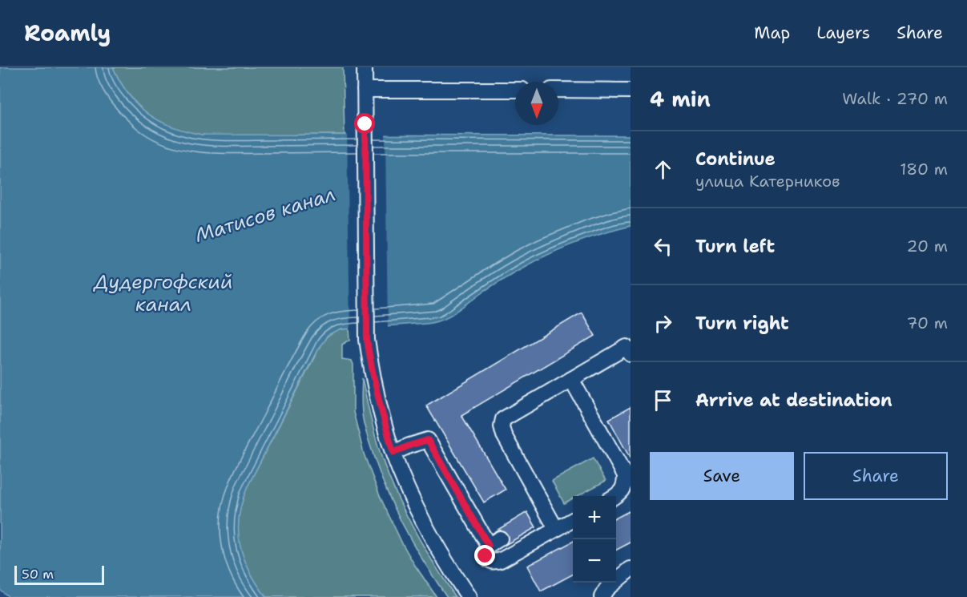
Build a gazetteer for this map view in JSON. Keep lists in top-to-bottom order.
{
  "water": ["Матисов канал", "Дудергофский канал"],
  "scale_bar": "50 m",
  "north": "bottom",
  "page": {
    "header": "Roamly",
    "nav": ["Map", "Layers", "Share"],
    "heading": ["4 min", "Walk · 270 m"],
    "list": [
      ["Continue", "улица Катерников", "180 m"],
      ["Turn left", "20 m"],
      ["Turn right", "70 m"],
      "Arrive at destination"
    ],
    "buttons": ["Save", "Share"],
    "map_buttons": ["+", "−"],
    "scale": "50 m"
  }
}
